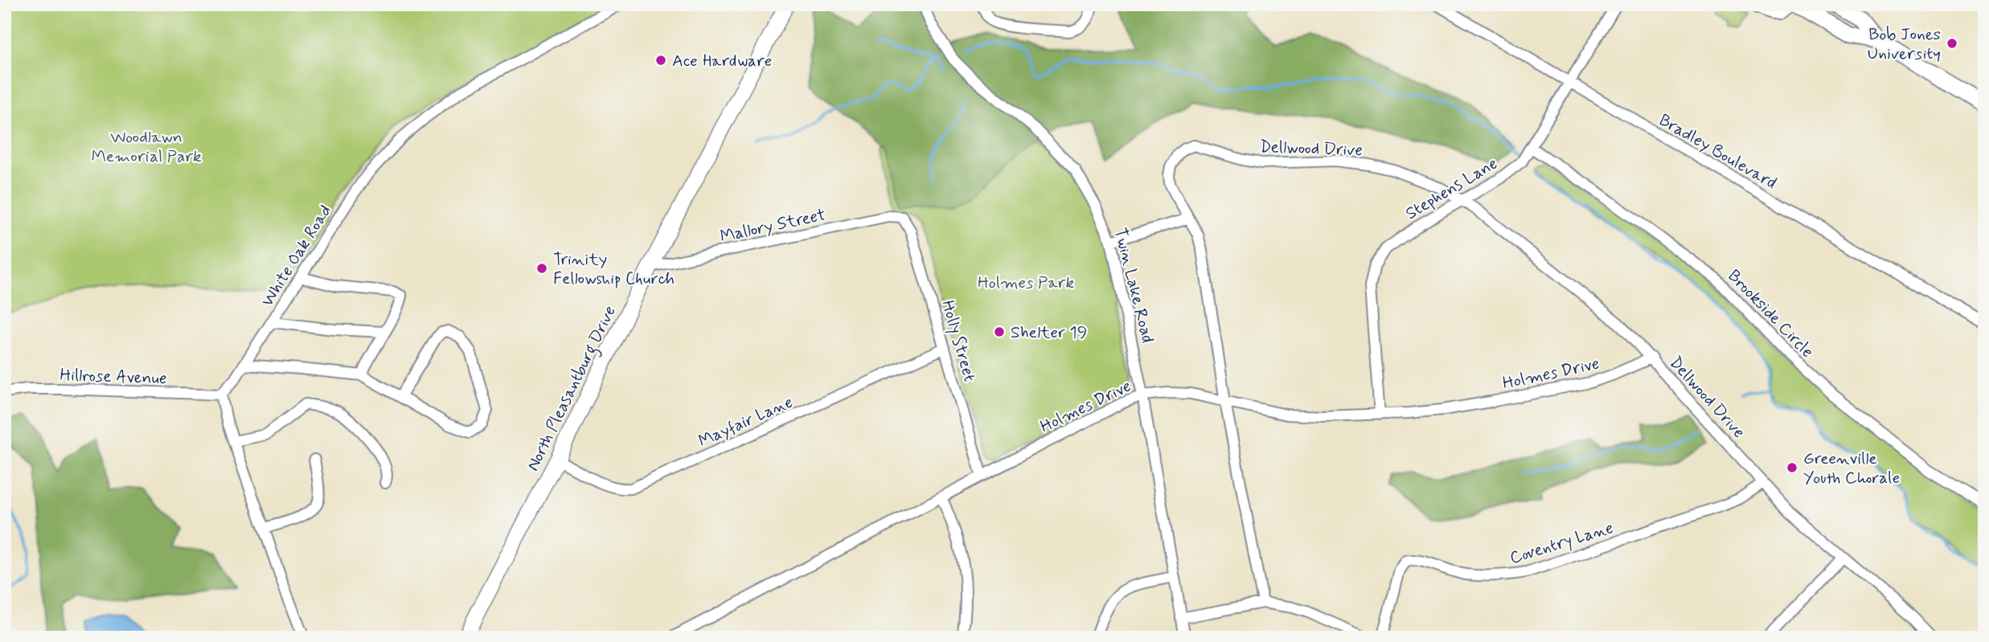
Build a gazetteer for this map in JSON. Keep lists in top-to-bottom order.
{
  "streets": {
    "main road": ["North Pleasantburg Drive"],
    "street": [
      "Dellwood Drive",
      "Bradley Boulevard",
      "Stephens Lane",
      "Mallory Street",
      "White Oak Road",
      "Twin Lake Road",
      "Brookside Circle",
      "Holly Street",
      "Holmes Drive",
      "Hillrose Avenue",
      "Mayfair Lane",
      "Coventry Lane"
    ]
  },
  "crossings": [
    ["Dellwood Drive", "Stephens Lane"],
    ["Dellwood Drive", "Holmes Drive"],
    ["Dellwood Drive", "Coventry Lane"],
    ["Bradley Boulevard", "Stephens Lane"],
    ["Stephens Lane", "Brookside Circle"],
    ["Stephens Lane", "Holmes Drive"],
    ["Mallory Street", "Holly Street"],
    ["Mallory Street", "North Pleasantburg Drive"],
    ["White Oak Road", "Hillrose Avenue"],
    ["Twin Lake Road", "Holmes Drive"],
    ["Holly Street", "Holmes Drive"],
    ["Holly Street", "Mayfair Lane"],
    ["North Pleasantburg Drive", "Mayfair Lane"]
  ],
  "parks": ["Woodlawn Memorial Park", "Holmes Park"],
  "places": [
    "Bob Jones University",
    "Ace Hardware",
    "Trinity Fellowship Church",
    "Shelter 19",
    "Greenville Youth Chorale"
  ]
}
